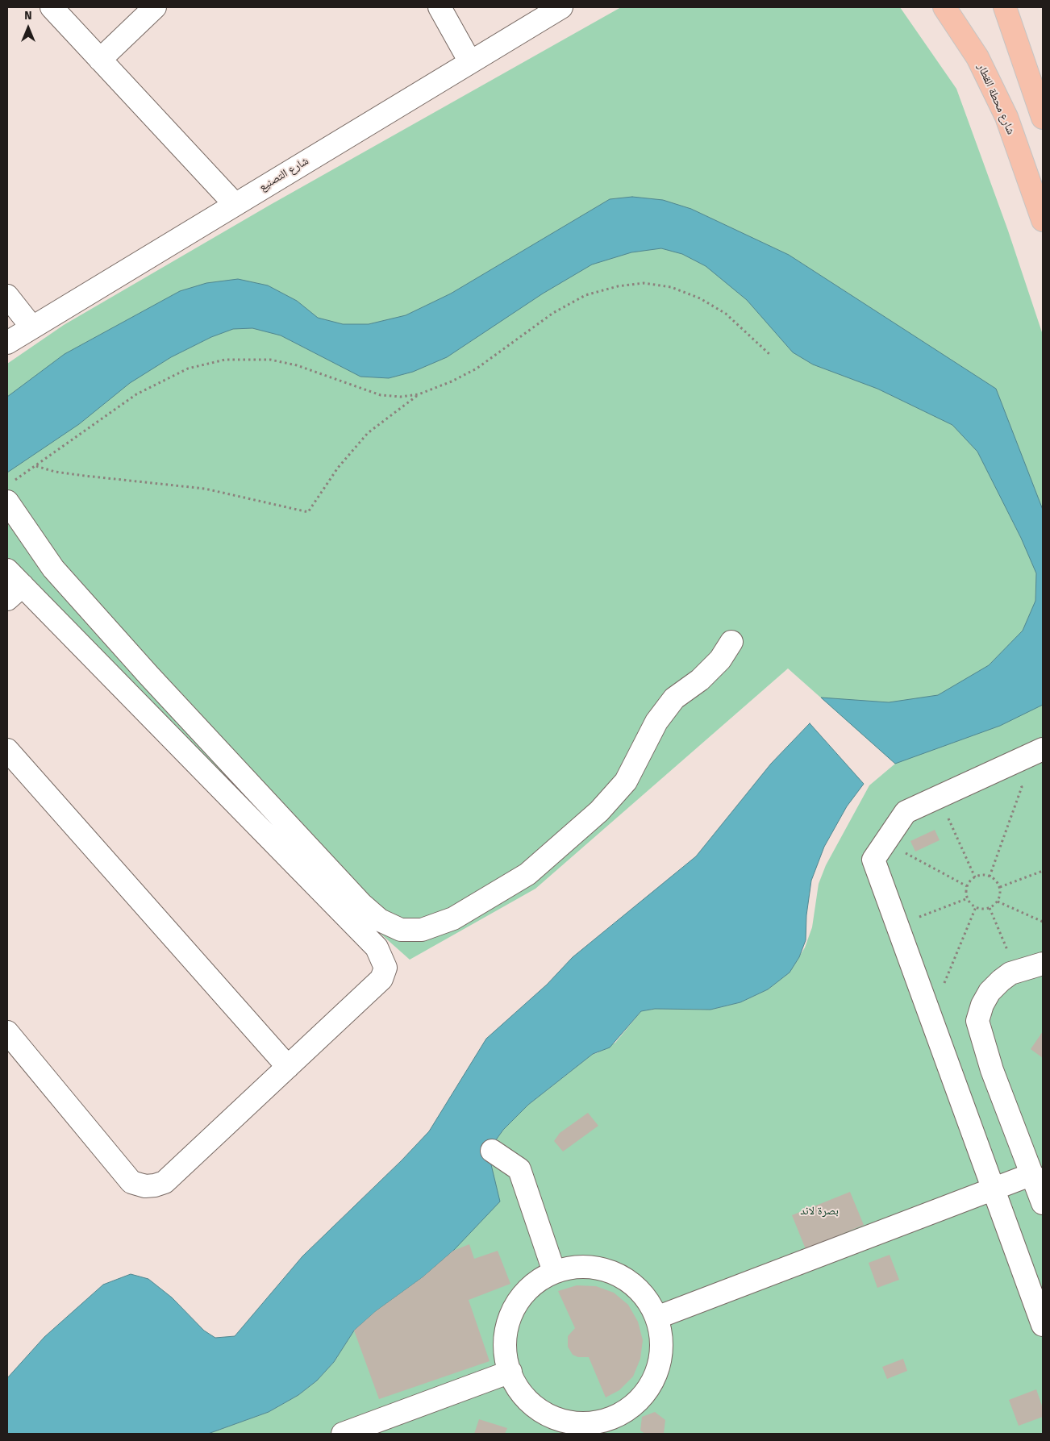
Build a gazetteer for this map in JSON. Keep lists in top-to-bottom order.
{
  "streets": {
    "main road": ["شارع محطة القطار"],
    "street": ["شارع التصنيع"]
  },
  "parks": ["بصرة لاند"],
  "north": "top"
}
